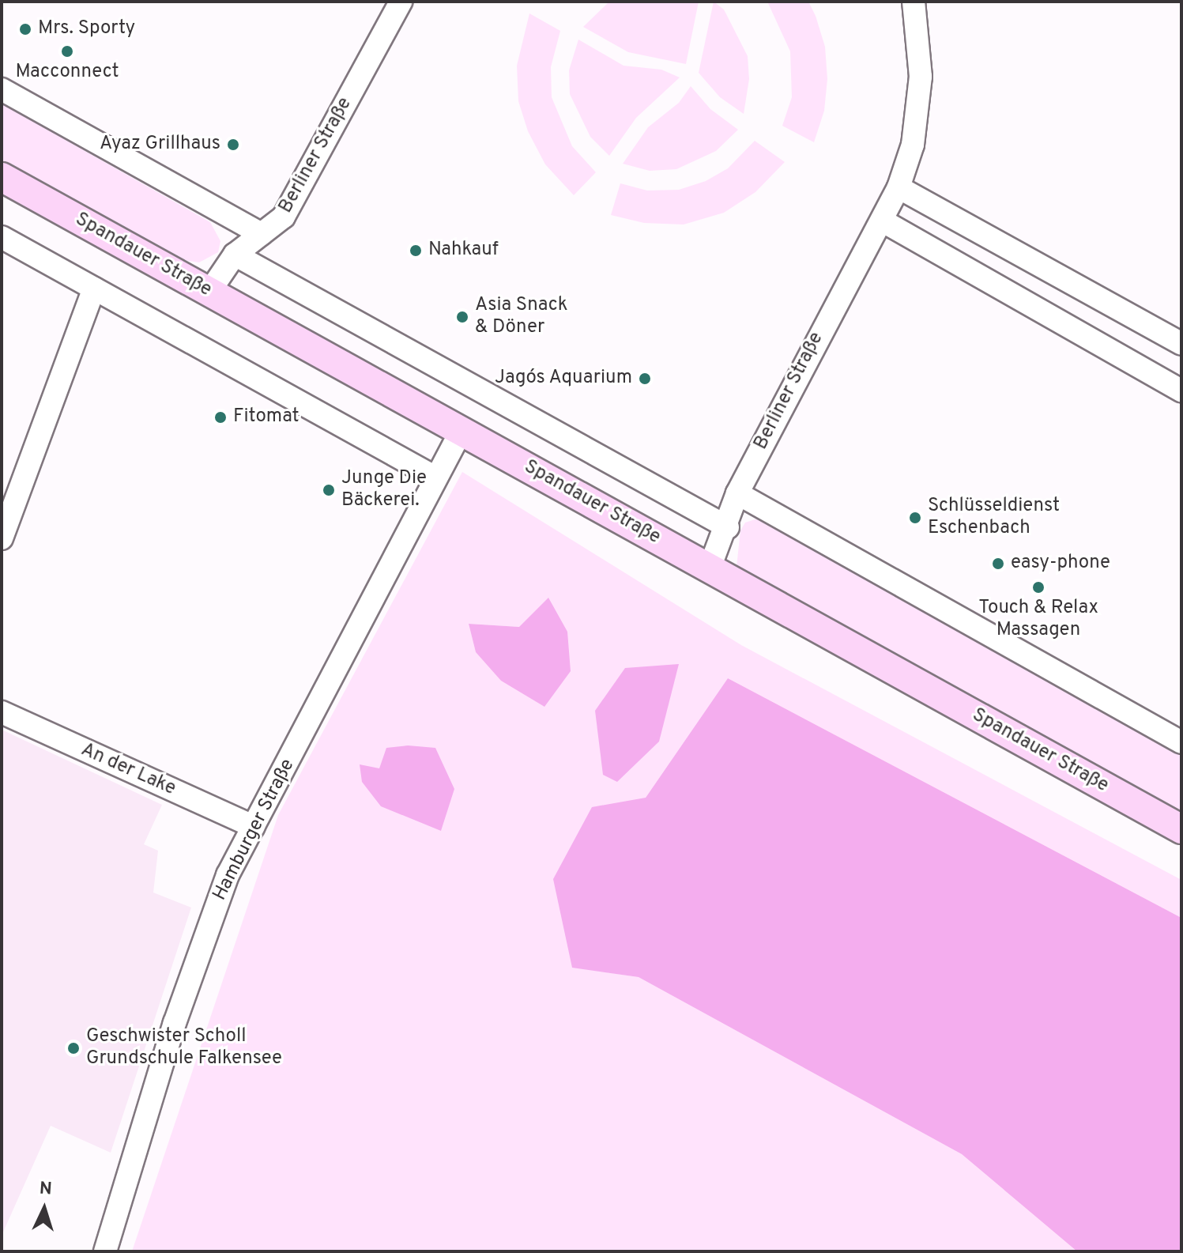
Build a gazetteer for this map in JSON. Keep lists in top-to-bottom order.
{
  "streets": {
    "main road": ["Spandauer Straße"],
    "street": ["Berliner Straße", "An der Lake", "Hamburger Straße"]
  },
  "crossings": [
    ["Berliner Straße", "Spandauer Straße"],
    ["Spandauer Straße", "Hamburger Straße"],
    ["An der Lake", "Hamburger Straße"]
  ],
  "places": [
    "Mrs. Sporty",
    "Macconnect",
    "Ayaz Grillhaus",
    "Nahkauf",
    "Asia Snack & Döner",
    "Jago´s Aquarium",
    "Fitomat",
    "Junge Die Bäckerei.",
    "Schlüsseldienst Eschenbach",
    "easy-phone",
    "Touch & Relax Massagen",
    "Geschwister Scholl Grundschule Falkensee"
  ],
  "north": "top"
}
